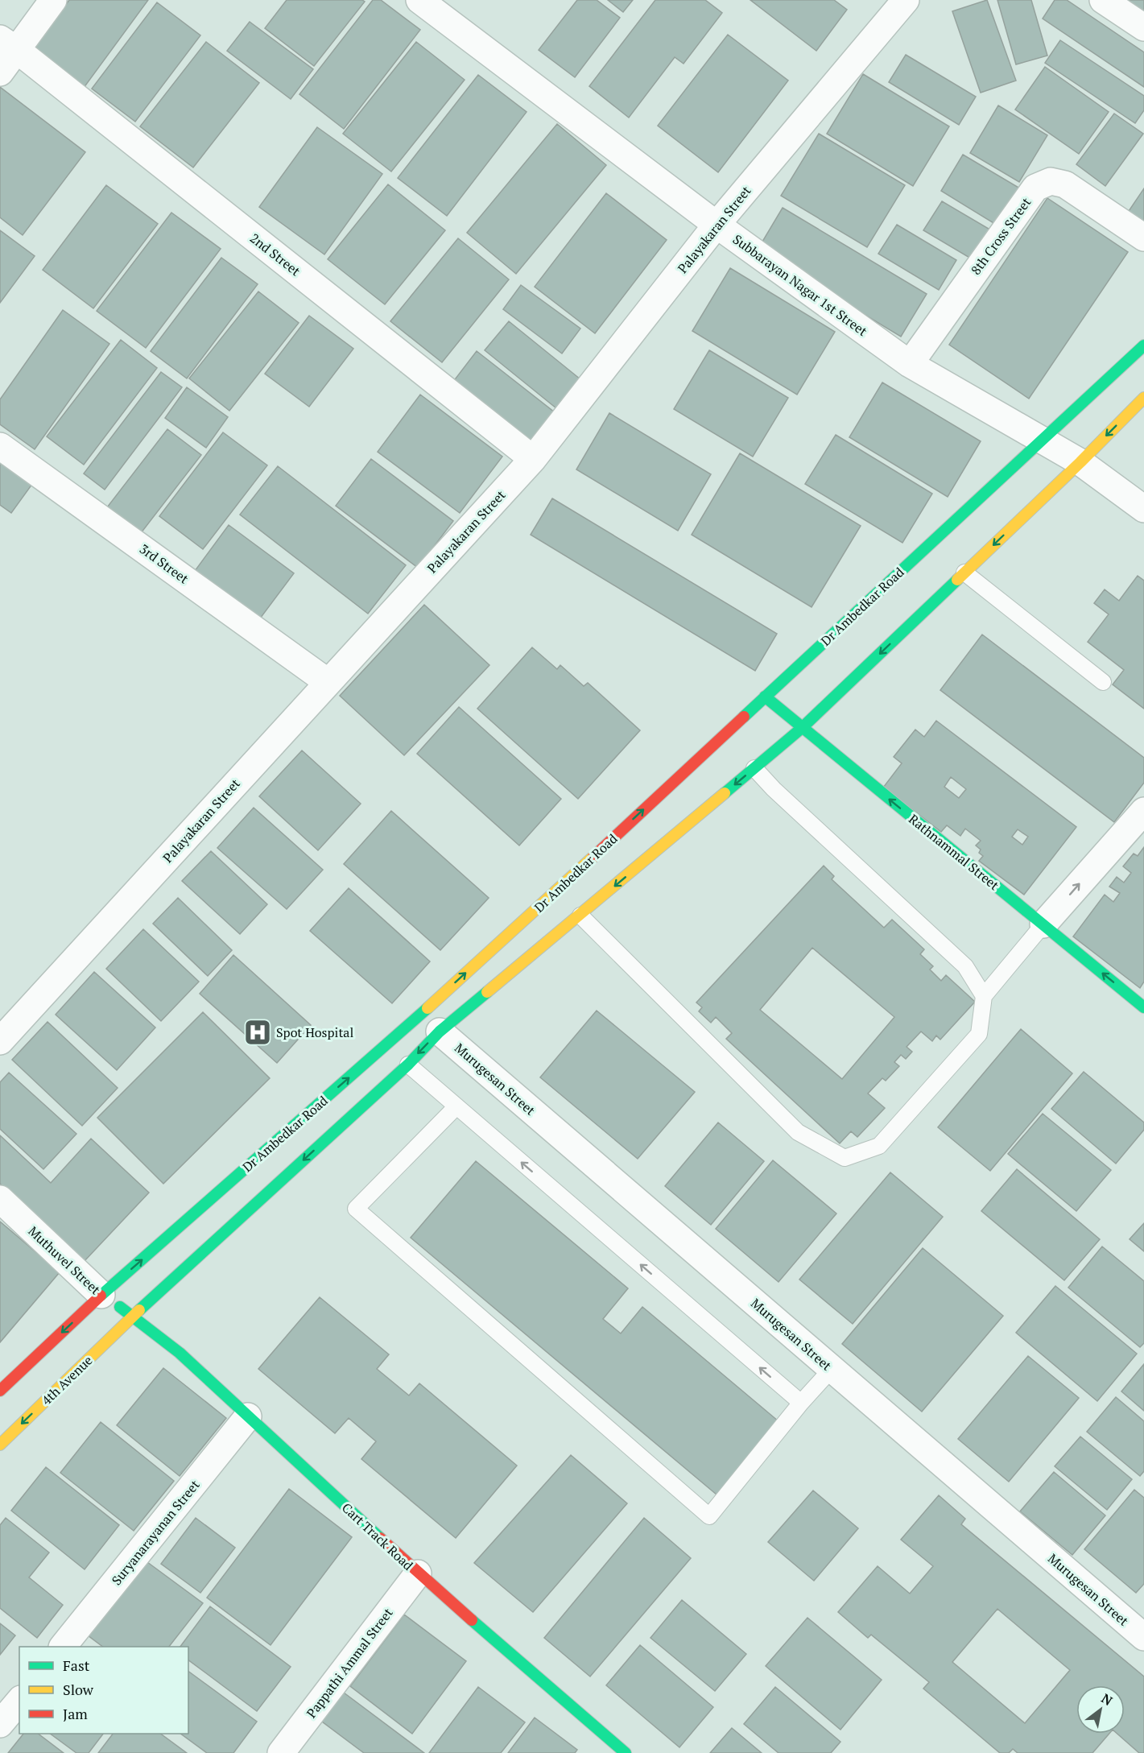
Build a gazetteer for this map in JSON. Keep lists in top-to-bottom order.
{
  "streets": {
    "main road": [
      "Dr Ambedkar Road",
      "Rathnammal Street",
      "Muthuvel Street",
      "4th Avenue",
      "Cart Track Road"
    ],
    "street": [
      "Palayakaran Street",
      "8th Cross Street",
      "2nd Street",
      "Subbarayan Nagar 1st Street",
      "3rd Street",
      "Murugesan Street",
      "Suryanarayanan Street",
      "Pappathi Ammal Street"
    ]
  },
  "crossings": [
    ["Palayakaran Street", "2nd Street"],
    ["Palayakaran Street", "Subbarayan Nagar 1st Street"],
    ["Palayakaran Street", "3rd Street"],
    ["8th Cross Street", "Subbarayan Nagar 1st Street"],
    ["Subbarayan Nagar 1st Street", "Dr Ambedkar Road"],
    ["Dr Ambedkar Road", "Rathnammal Street"],
    ["Dr Ambedkar Road", "Muthuvel Street"],
    ["Muthuvel Street", "4th Avenue"],
    ["Muthuvel Street", "Cart Track Road"],
    ["4th Avenue", "Cart Track Road"],
    ["Suryanarayanan Street", "Cart Track Road"],
    ["Cart Track Road", "Pappathi Ammal Street"]
  ],
  "one_way": ["Rathnammal Street", "4th Avenue"],
  "places": {
    "hospital": ["Spot Hospital"]
  },
  "legend": ["Fast", "Slow", "Jam"],
  "north": "top right"
}
